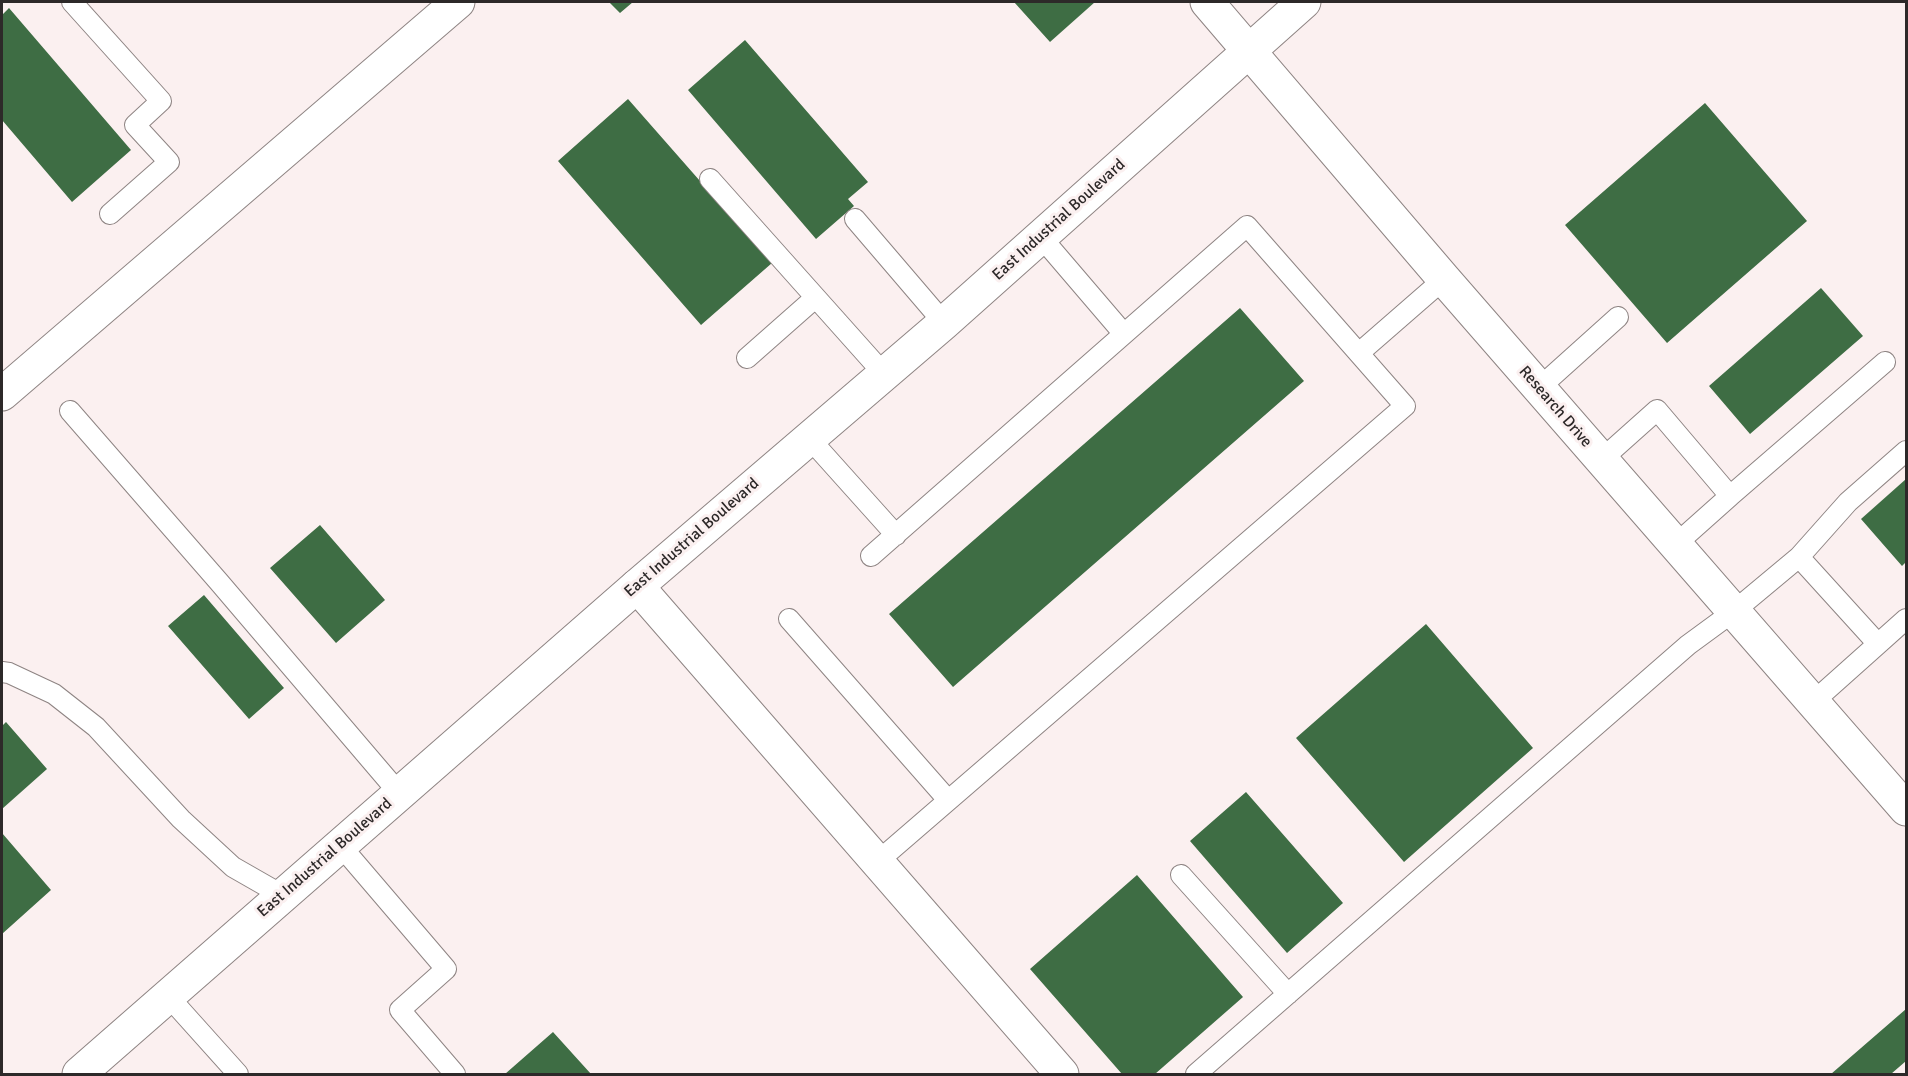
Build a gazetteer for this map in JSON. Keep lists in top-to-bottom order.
{
  "streets": {
    "street": ["East Industrial Boulevard", "Research Drive"]
  },
  "crossings": [
    ["East Industrial Boulevard", "Research Drive"]
  ]
}
